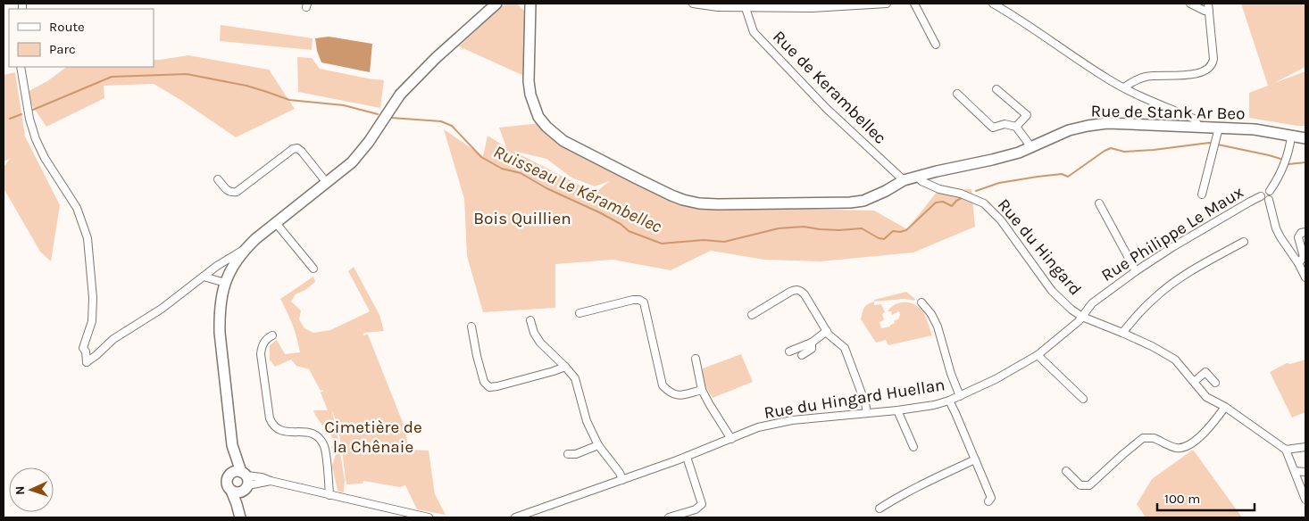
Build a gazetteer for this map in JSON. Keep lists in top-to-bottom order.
{
  "streets": {
    "street": [
      "Rue de Kerambellec",
      "Rue de Stank Ar Beo",
      "Rue Philippe Le Maux",
      "Rue du Hingard",
      "Rue du Hingard Huellan"
    ]
  },
  "crossings": [
    ["Rue de Kerambellec", "Rue de Stank Ar Beo"],
    ["Rue de Stank Ar Beo", "Rue du Hingard"],
    ["Rue Philippe Le Maux", "Rue du Hingard"],
    ["Rue Philippe Le Maux", "Rue du Hingard Huellan"],
    ["Rue du Hingard", "Rue du Hingard Huellan"]
  ],
  "water": ["Ruisseau Le Kérambellec"],
  "parks": ["Bois Quillien", "Cimetière de la Chênaie"],
  "legend": ["Route", "Parc"],
  "scale_bar": "100 m",
  "north": "left"
}
